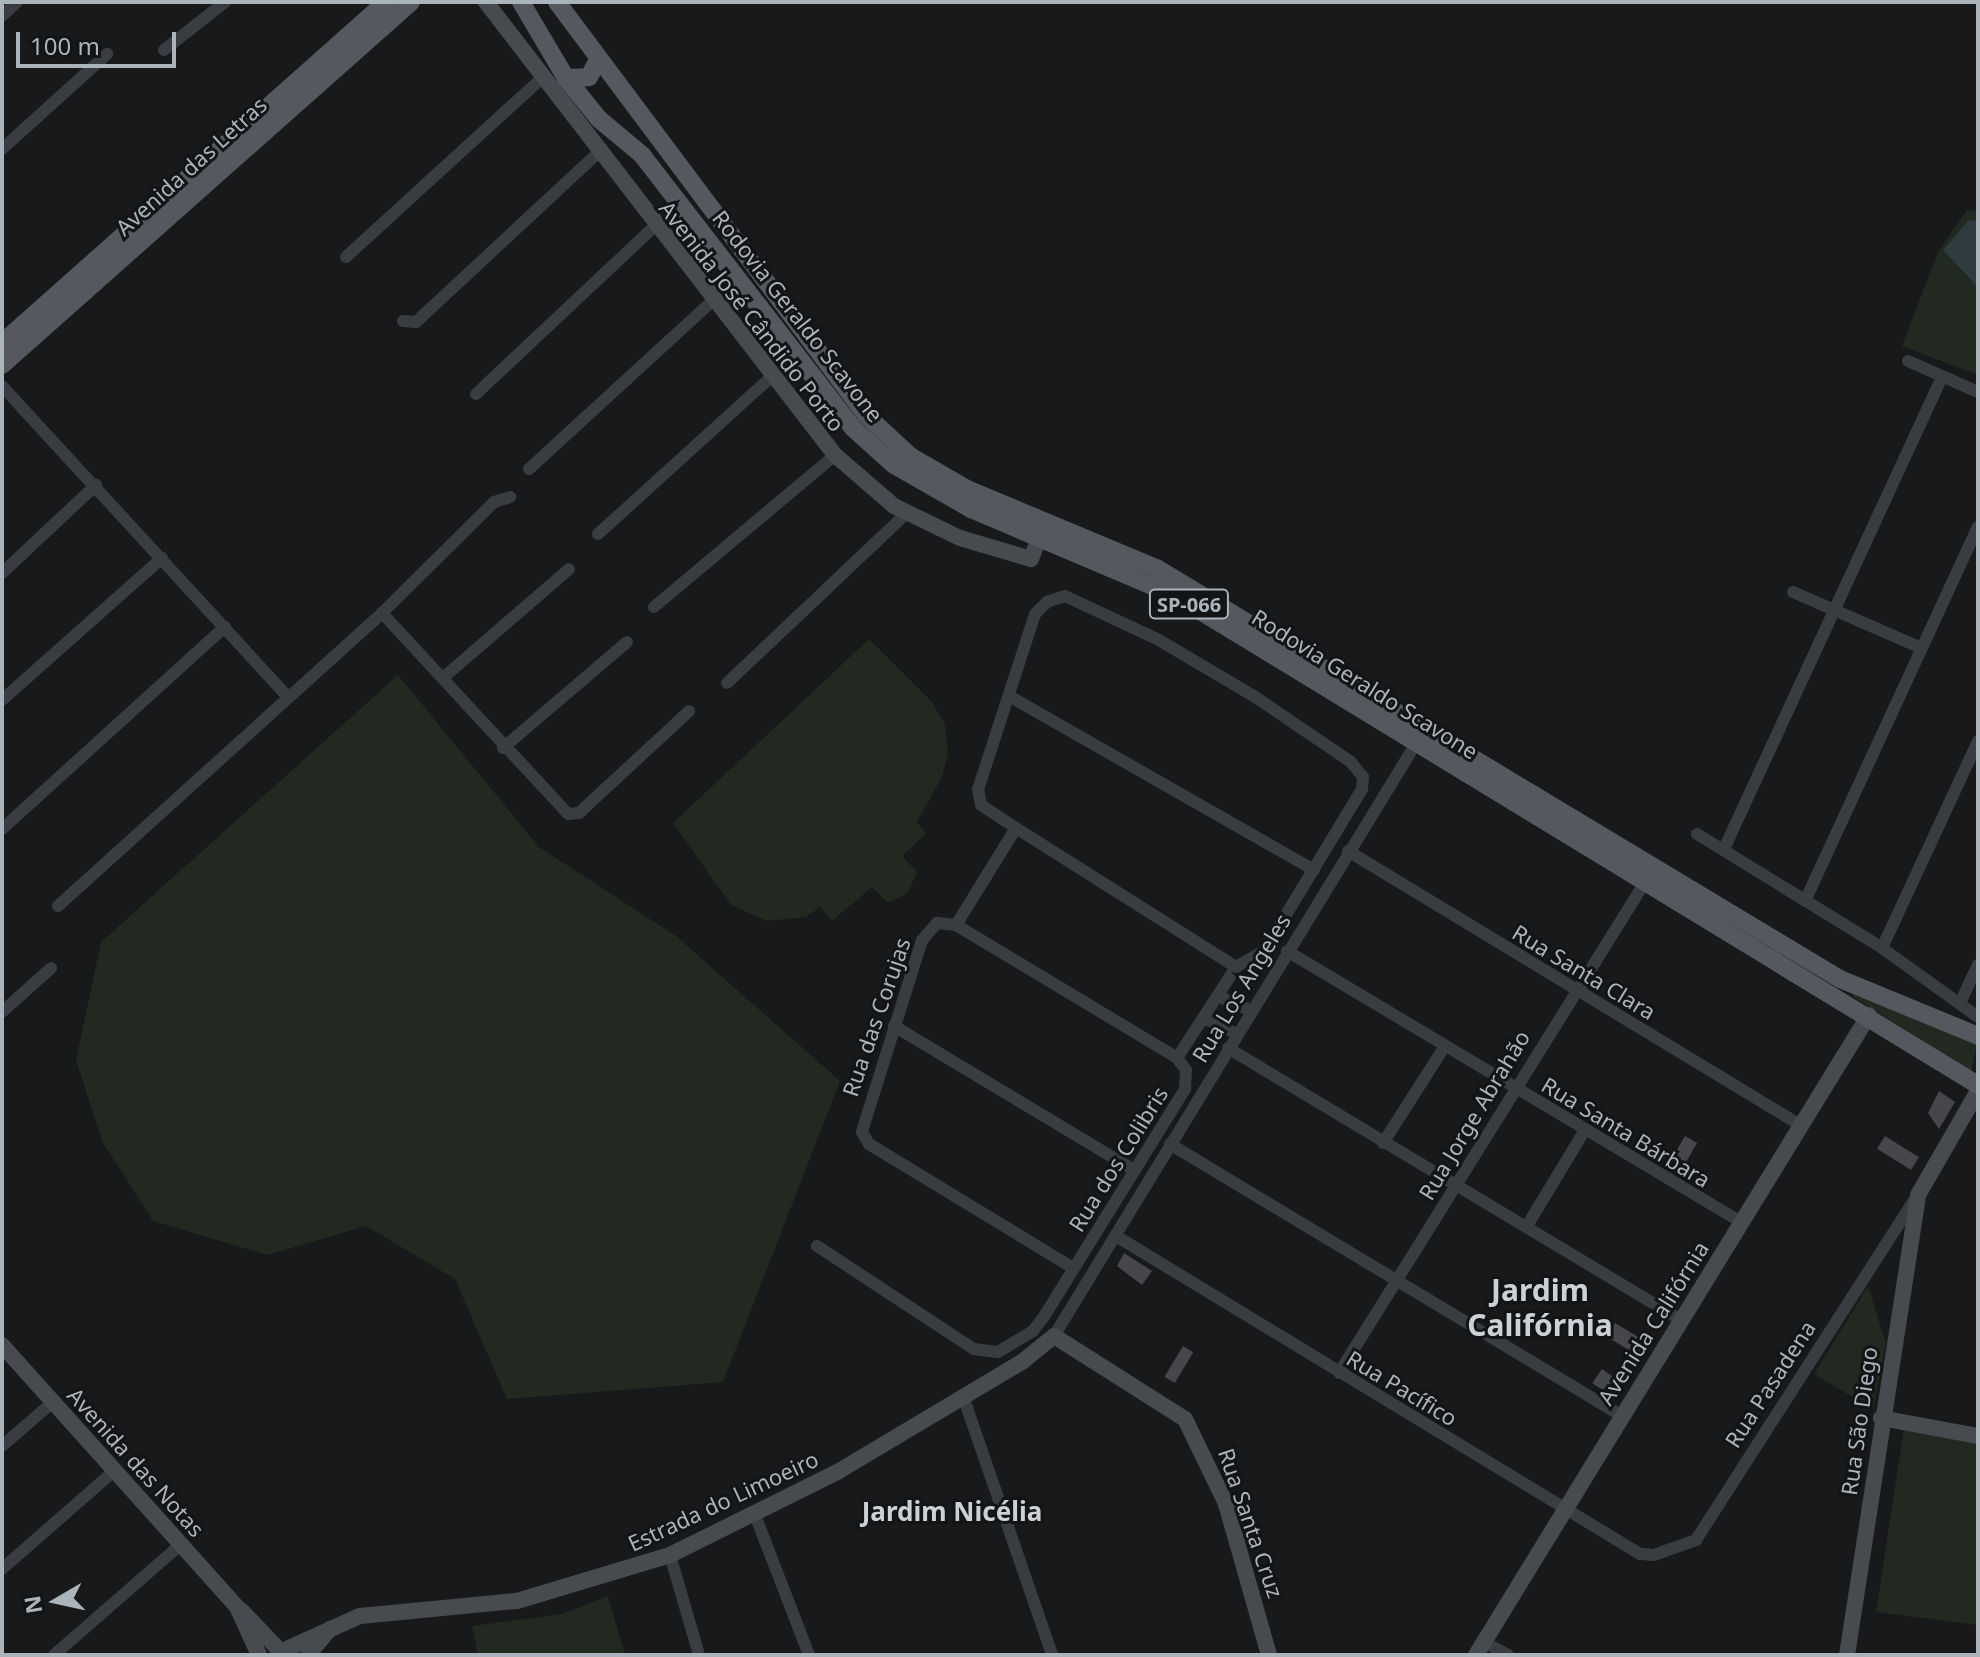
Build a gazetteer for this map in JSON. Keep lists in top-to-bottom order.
{
  "streets": {
    "main road": [
      "Avenida das Letras",
      "Avenida José Cândido Porto",
      "Rodovia Geraldo Scavone",
      "SP-066",
      "Avenida Califórnia",
      "Rua Pasadena",
      "Rua São Diego",
      "Avenida das Notas",
      "Estrada do Limoeiro",
      "Rua Santa Cruz"
    ],
    "street": [
      "Rua Santa Clara",
      "Rua Los Angeles",
      "Rua das Corujas",
      "Rua Jorge Abrahão",
      "Rua Santa Bárbara",
      "Rua dos Colibris",
      "Rua Pacífico"
    ]
  },
  "crossings": [
    ["Avenida José Cândido Porto", "Rodovia Geraldo Scavone"],
    ["Rodovia Geraldo Scavone", "Rua Los Angeles"],
    ["Rodovia Geraldo Scavone", "Rua Jorge Abrahão"],
    ["Rodovia Geraldo Scavone", "Avenida Califórnia"],
    ["Rodovia Geraldo Scavone", "Rua Pasadena"],
    ["Rua Santa Clara", "Rua Los Angeles"],
    ["Rua Santa Clara", "Rua Jorge Abrahão"],
    ["Rua Santa Clara", "Avenida Califórnia"],
    ["Rua Los Angeles", "Rua Santa Bárbara"],
    ["Rua Los Angeles", "Rua Pacífico"],
    ["Rua Los Angeles", "Estrada do Limoeiro"],
    ["Rua Los Angeles", "Rua Santa Cruz"],
    ["Rua das Corujas", "Rua dos Colibris"],
    ["Rua Jorge Abrahão", "Rua Santa Bárbara"],
    ["Rua Jorge Abrahão", "Rua Pacífico"],
    ["Rua Santa Bárbara", "Avenida Califórnia"],
    ["Avenida Califórnia", "Rua Pacífico"],
    ["Rua Pasadena", "Rua Pacífico"],
    ["Rua Pasadena", "Rua São Diego"],
    ["Avenida das Notas", "Estrada do Limoeiro"],
    ["Estrada do Limoeiro", "Rua Santa Cruz"]
  ],
  "districts": ["Jardim Califórnia", "Jardim Nicélia"],
  "scale_bar": "100 m",
  "north": "left"
}
